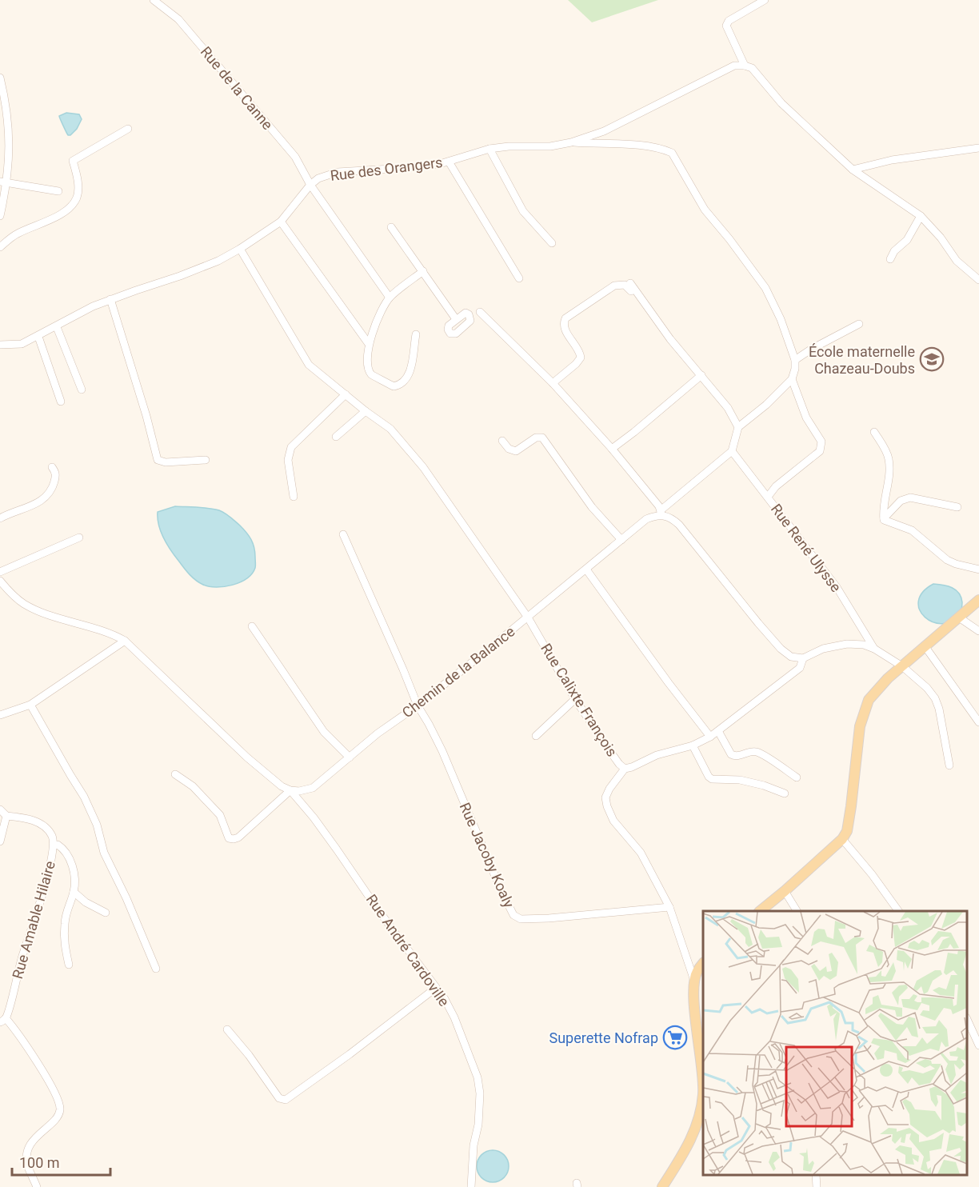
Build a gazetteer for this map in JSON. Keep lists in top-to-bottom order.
{
  "streets": {
    "street": [
      "Rue de la Canne",
      "Rue des Orangers",
      "Rue René Ulysse",
      "Chemin de la Balance",
      "Rue Calixte François",
      "Rue Jacoby Koaly",
      "Rue Amable Hilaire",
      "Rue André Cardoville"
    ]
  },
  "crossings": [
    ["Rue de la Canne", "Rue des Orangers"],
    ["Rue des Orangers", "Rue Calixte François"],
    ["Rue René Ulysse", "Chemin de la Balance"],
    ["Chemin de la Balance", "Rue Calixte François"],
    ["Chemin de la Balance", "Rue Jacoby Koaly"],
    ["Chemin de la Balance", "Rue André Cardoville"]
  ],
  "places": {
    "school or university": ["École maternelle Chazeau-Doubs"],
    "supermarket": ["Superette Nofrap"]
  },
  "scale_bar": "100 m"
}
